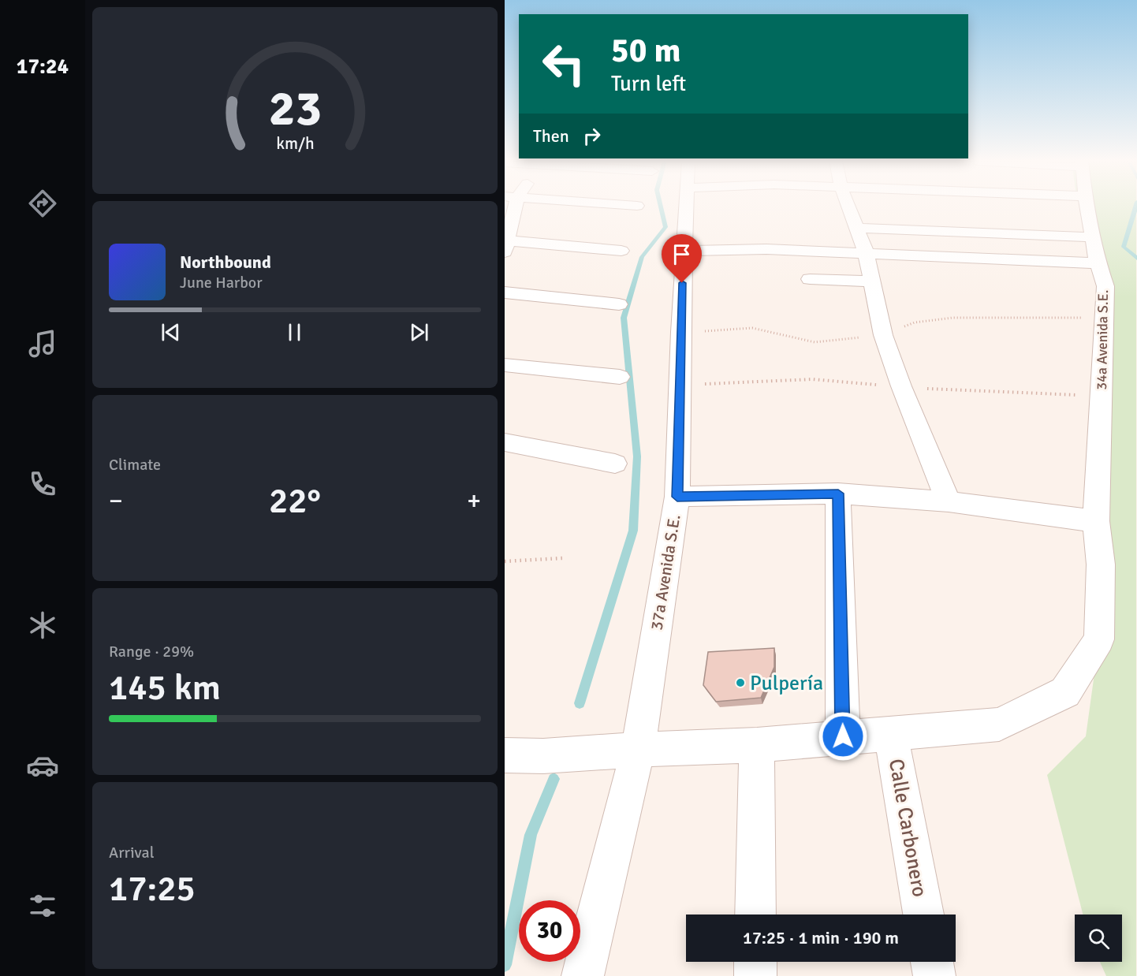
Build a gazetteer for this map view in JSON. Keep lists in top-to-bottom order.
{
  "streets": {
    "street": ["34a Avenida S.E.", "37a Avenida S.E.", "Calle Carbonero"]
  },
  "crossings": [
    ["34a Avenida S.E.", "37a Avenida S.E."],
    ["34a Avenida S.E.", "Calle Carbonero"]
  ],
  "places": ["Pulpería"],
  "page": {
    "tabs": "17:24",
    "turn": ["50 m", "Turn left"],
    "then": "Then",
    "song": ["Northbound", "June Harbor"],
    "tile": [
      "Climate",
      ["Range · 29%", "145 km"],
      ["Arrival", "17:25"]
    ],
    "heat": ["−", "22°", "+"],
    "limit": "30",
    "trip": "17:25 · 1 min · 190 m",
    "gauge": ["23", "km/h"]
  }
}
